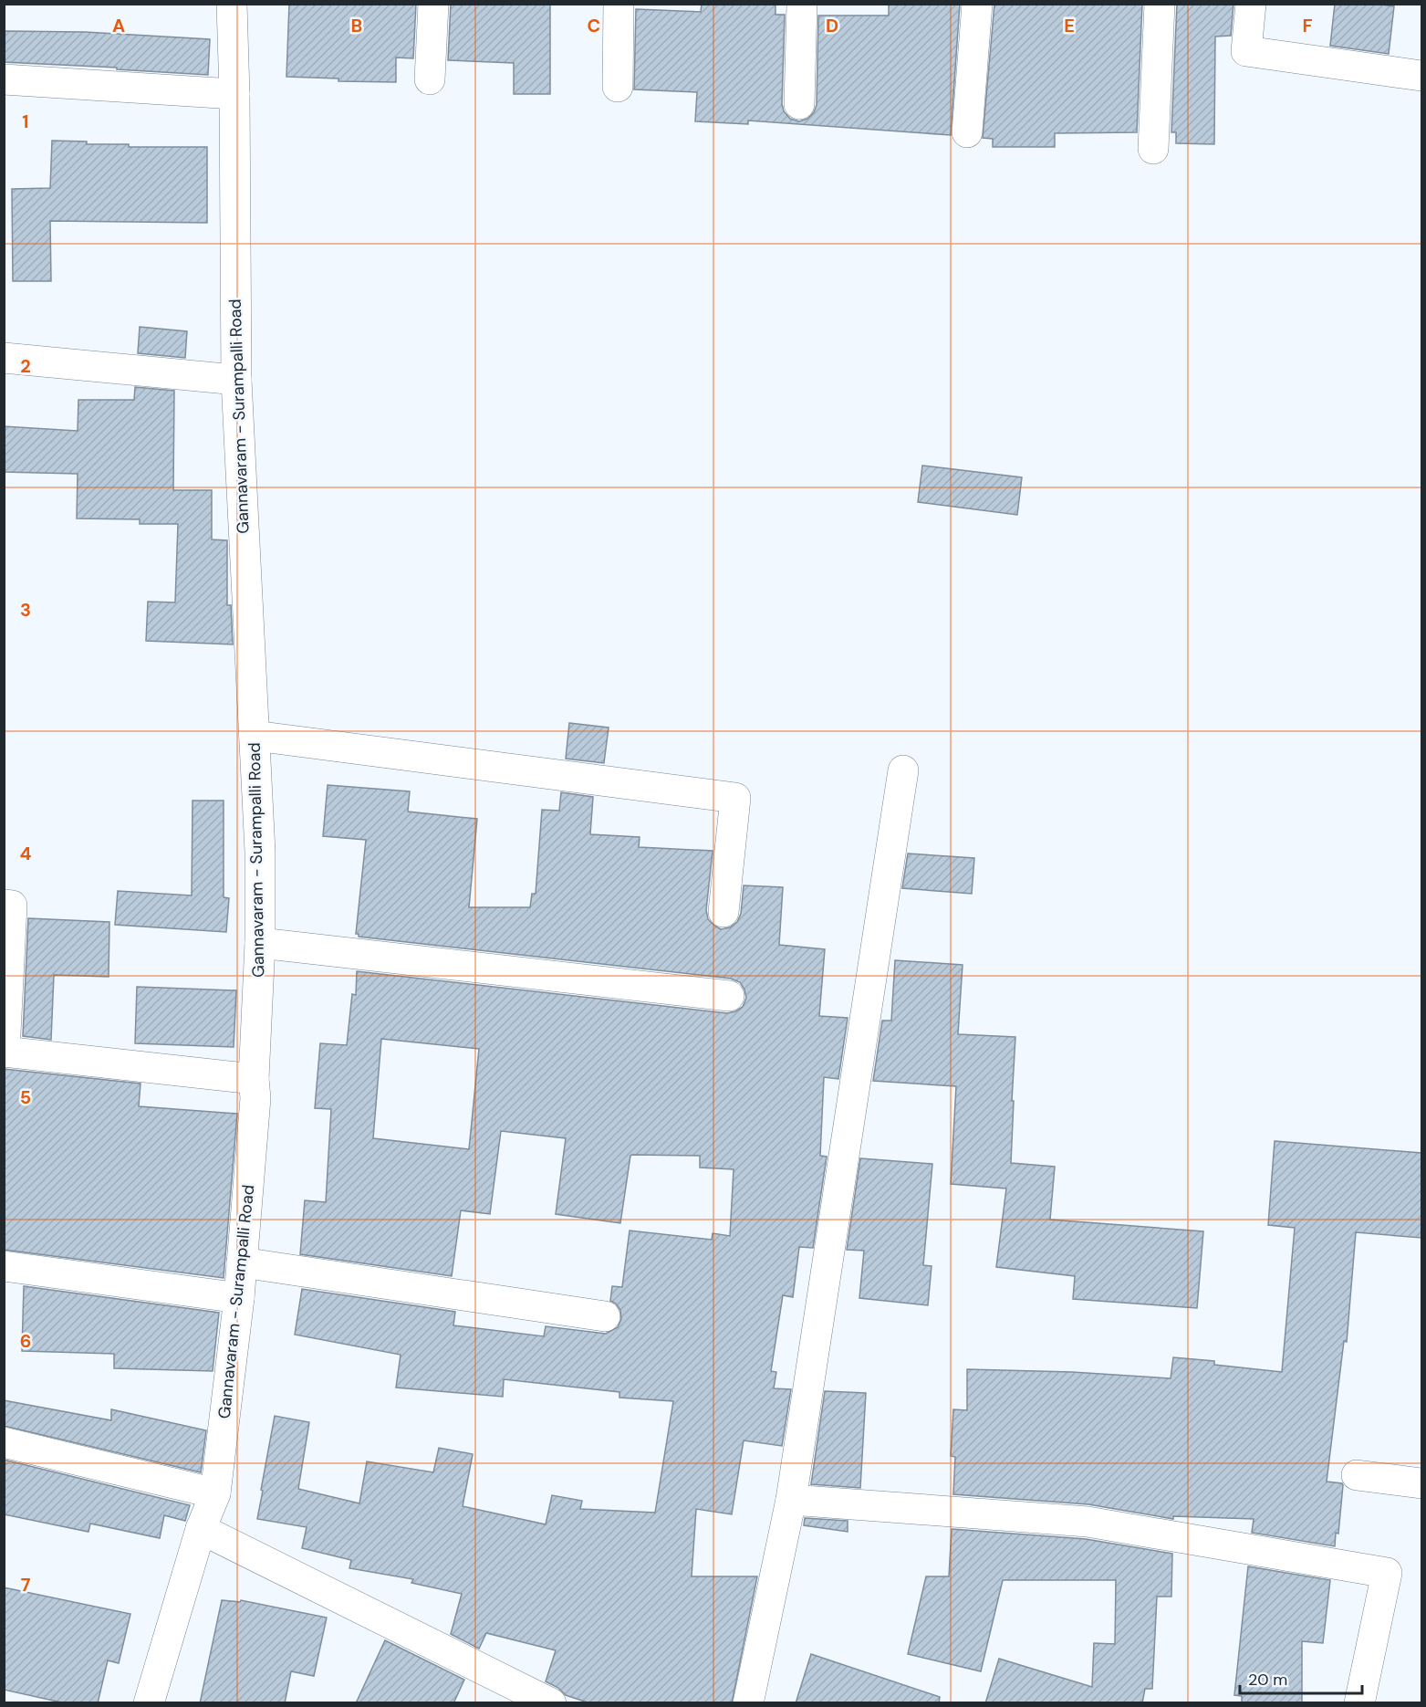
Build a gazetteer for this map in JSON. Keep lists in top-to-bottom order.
{
  "streets": {
    "street": ["Gannavaram - Surampalli Road"]
  },
  "scale_bar": "20 m",
  "grid": {
    "columns": [
      "A",
      "B",
      "C",
      "D",
      "E",
      "F"
    ],
    "rows": [
      "1",
      "2",
      "3",
      "4",
      "5",
      "6",
      "7"
    ]
  }
}
